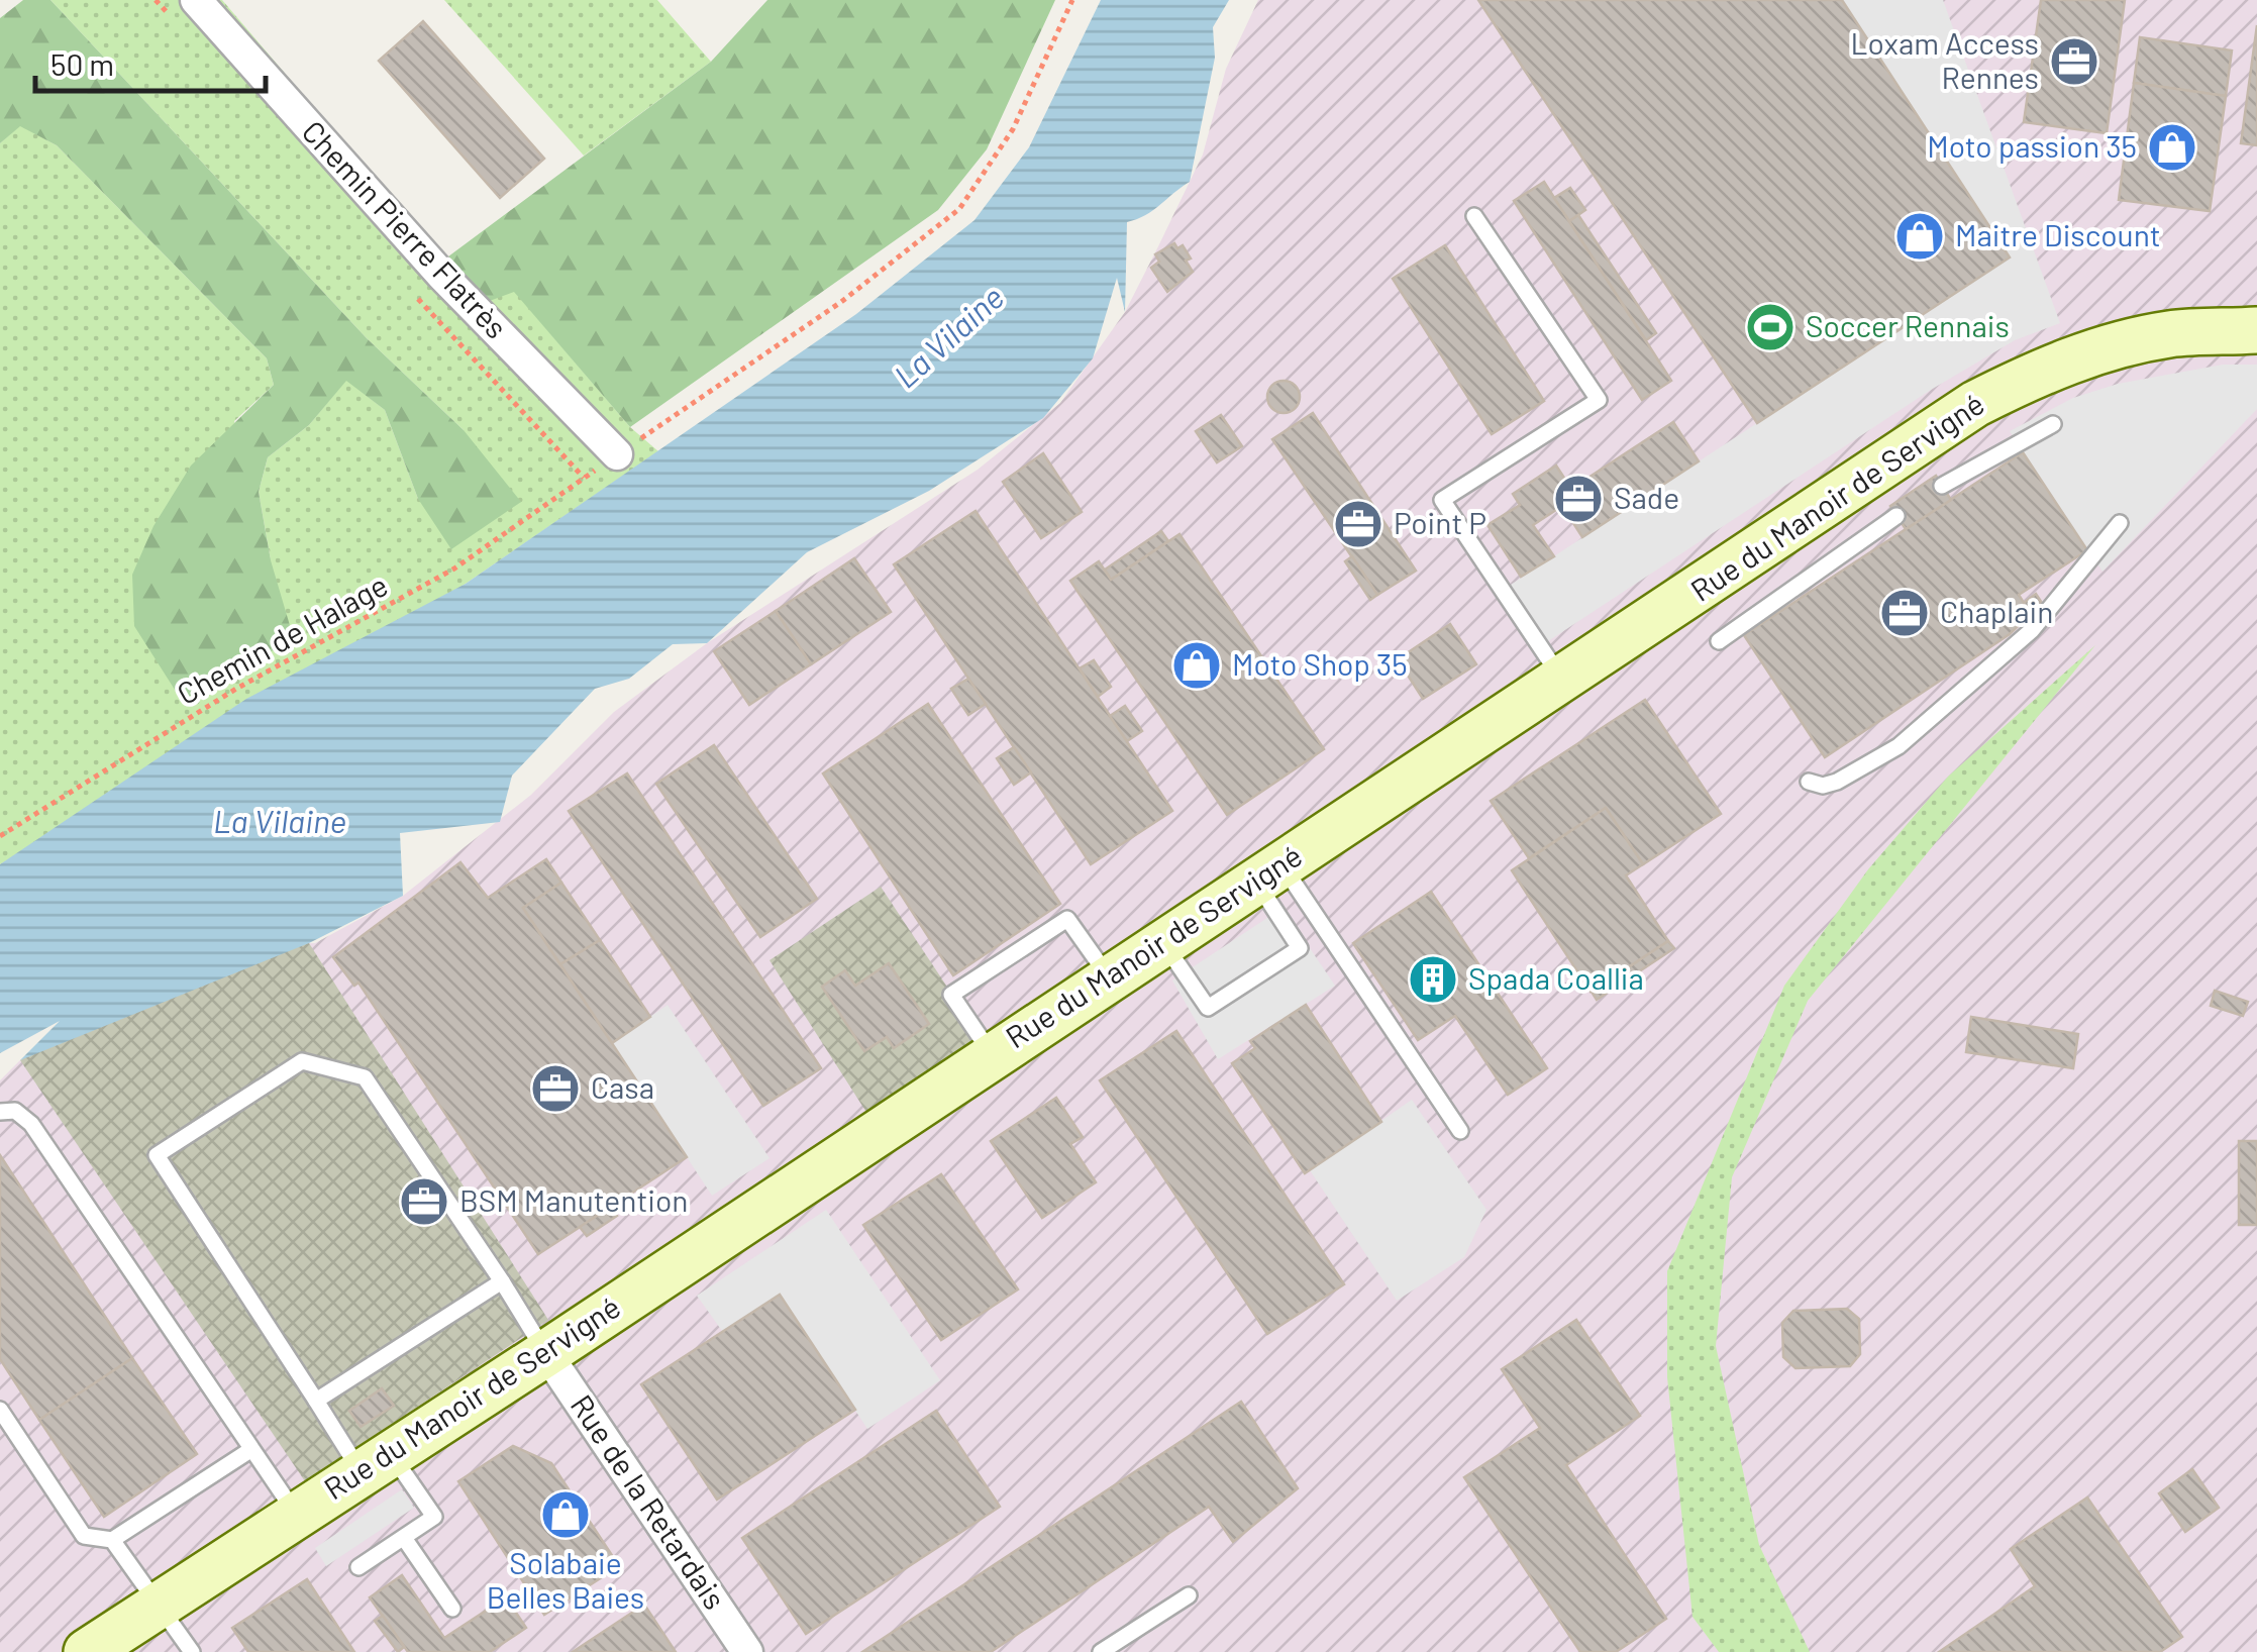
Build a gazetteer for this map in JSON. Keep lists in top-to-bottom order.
{
  "streets": {
    "street": ["Chemin Pierre Flatrès", "Rue du Manoir de Servigné", "Rue de la Retardais"],
    "path": ["Chemin de Halage"]
  },
  "crossings": [
    ["Rue du Manoir de Servigné", "Rue de la Retardais"]
  ],
  "water": ["La Vilaine"],
  "places": {
    "office": [
      "Loxam Access Rennes",
      "Sade",
      "Point P",
      "Chaplain",
      "Casa",
      "BSM Manutention"
    ],
    "shop": [
      "Moto passion 35",
      "Maitre Discount",
      "Moto Shop 35",
      "Solabaie Belles Baies"
    ],
    "sports": ["Soccer Rennais"],
    "building": ["Spada Coallia"]
  },
  "scale_bar": "50 m"
}
